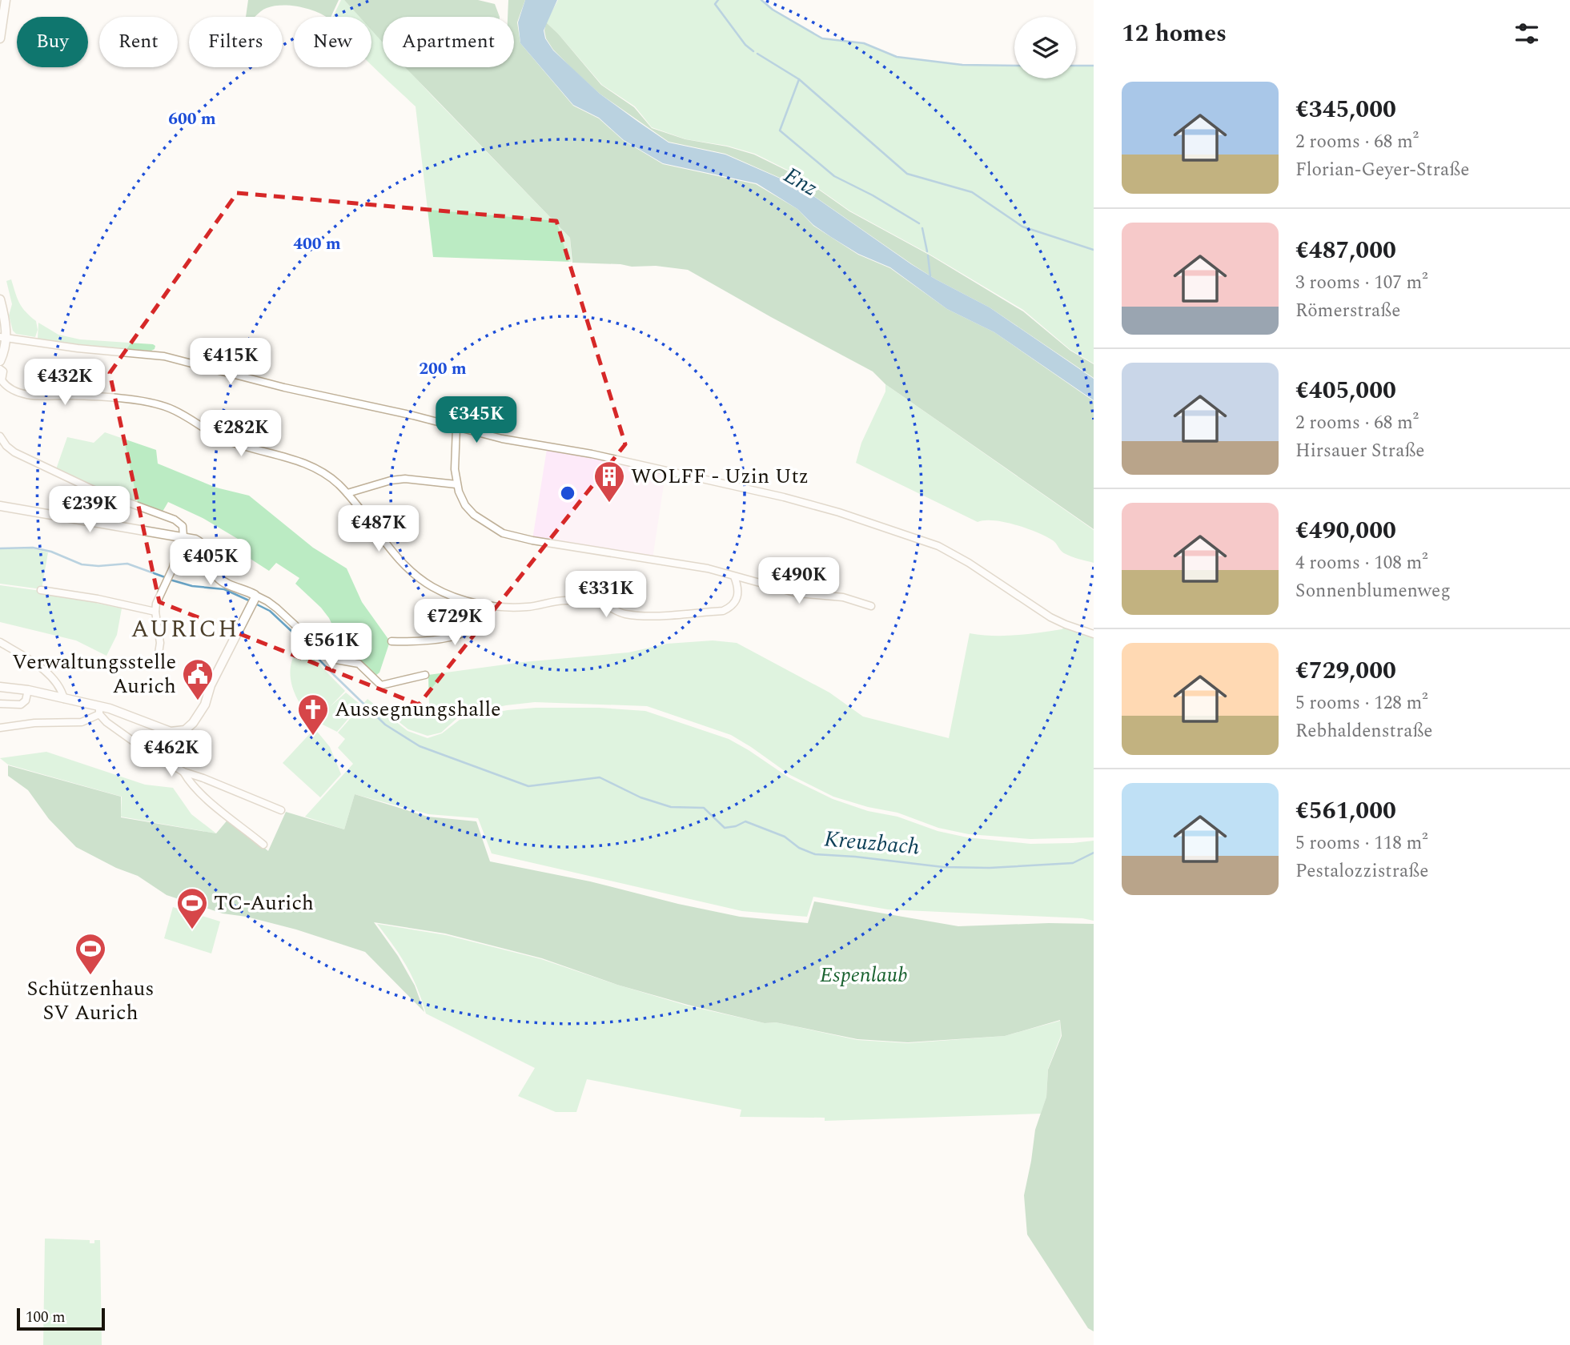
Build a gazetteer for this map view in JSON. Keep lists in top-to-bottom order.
{
  "districts": ["AURICH"],
  "water": ["Enz", "Kreuzbach"],
  "parks": ["Espenlaub"],
  "places": {
    "building": ["WOLFF - Uzin Utz"],
    "public building": ["Verwaltungsstelle Aurich"],
    "church": ["Aussegnungshalle"],
    "sports": ["TC-Aurich", "Schützenhaus SV Aurich"]
  },
  "scale_bar": "100 m",
  "page": {
    "heading": "12 homes",
    "chip": [
      "Buy",
      "Rent",
      "Filters",
      "New",
      "Apartment"
    ],
    "list": [
      {
        "name": "€345,000",
        "note": "2 rooms · 68 m² · Florian-Geyer-Straße"
      },
      {
        "name": "€487,000",
        "note": "3 rooms · 107 m² · Römerstraße"
      },
      {
        "name": "€405,000",
        "note": "2 rooms · 68 m² · Hirsauer Straße"
      },
      {
        "name": "€490,000",
        "note": "4 rooms · 108 m² · Sonnenblumenweg"
      },
      {
        "name": "€729,000",
        "note": "5 rooms · 128 m² · Rebhaldenstraße"
      },
      {
        "name": "€561,000",
        "note": "5 rooms · 118 m² · Pestalozzistraße"
      }
    ],
    "price": [
      "€415K",
      "€432K",
      "€345K",
      "€282K",
      "€239K",
      "€487K",
      "€405K",
      "€490K",
      "€331K",
      "€729K",
      "€561K",
      "€462K"
    ],
    "scale": "100 m"
  },
  "rings": ["600 m", "400 m", "200 m"]
}
